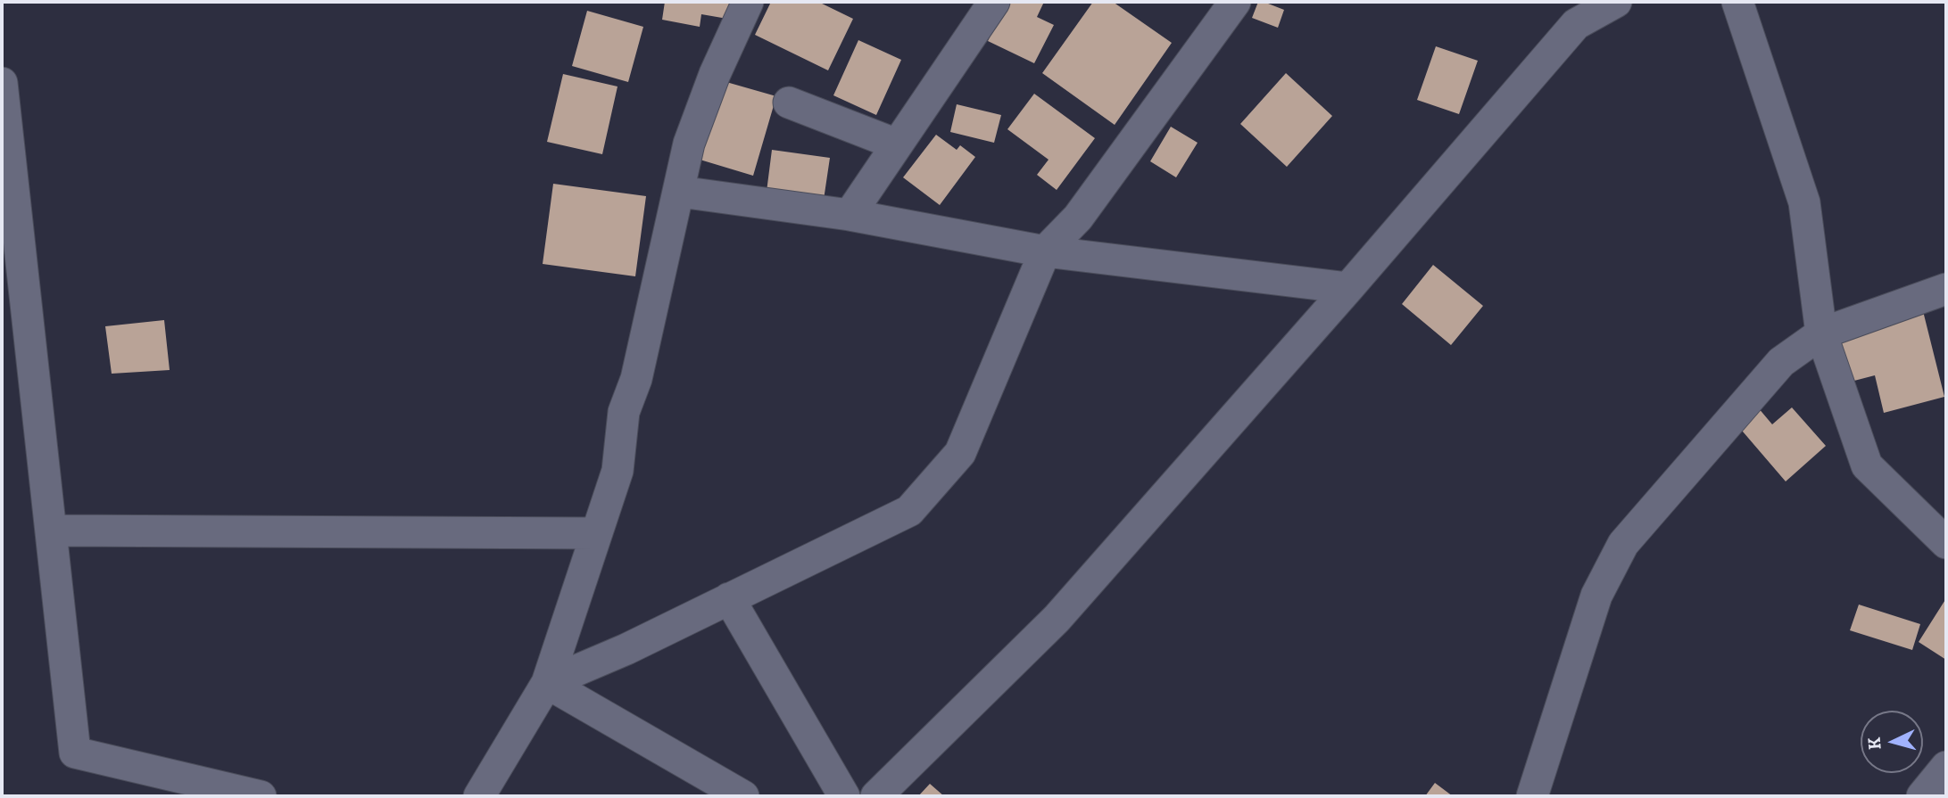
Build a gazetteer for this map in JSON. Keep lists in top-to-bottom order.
{
  "north": "left"
}
